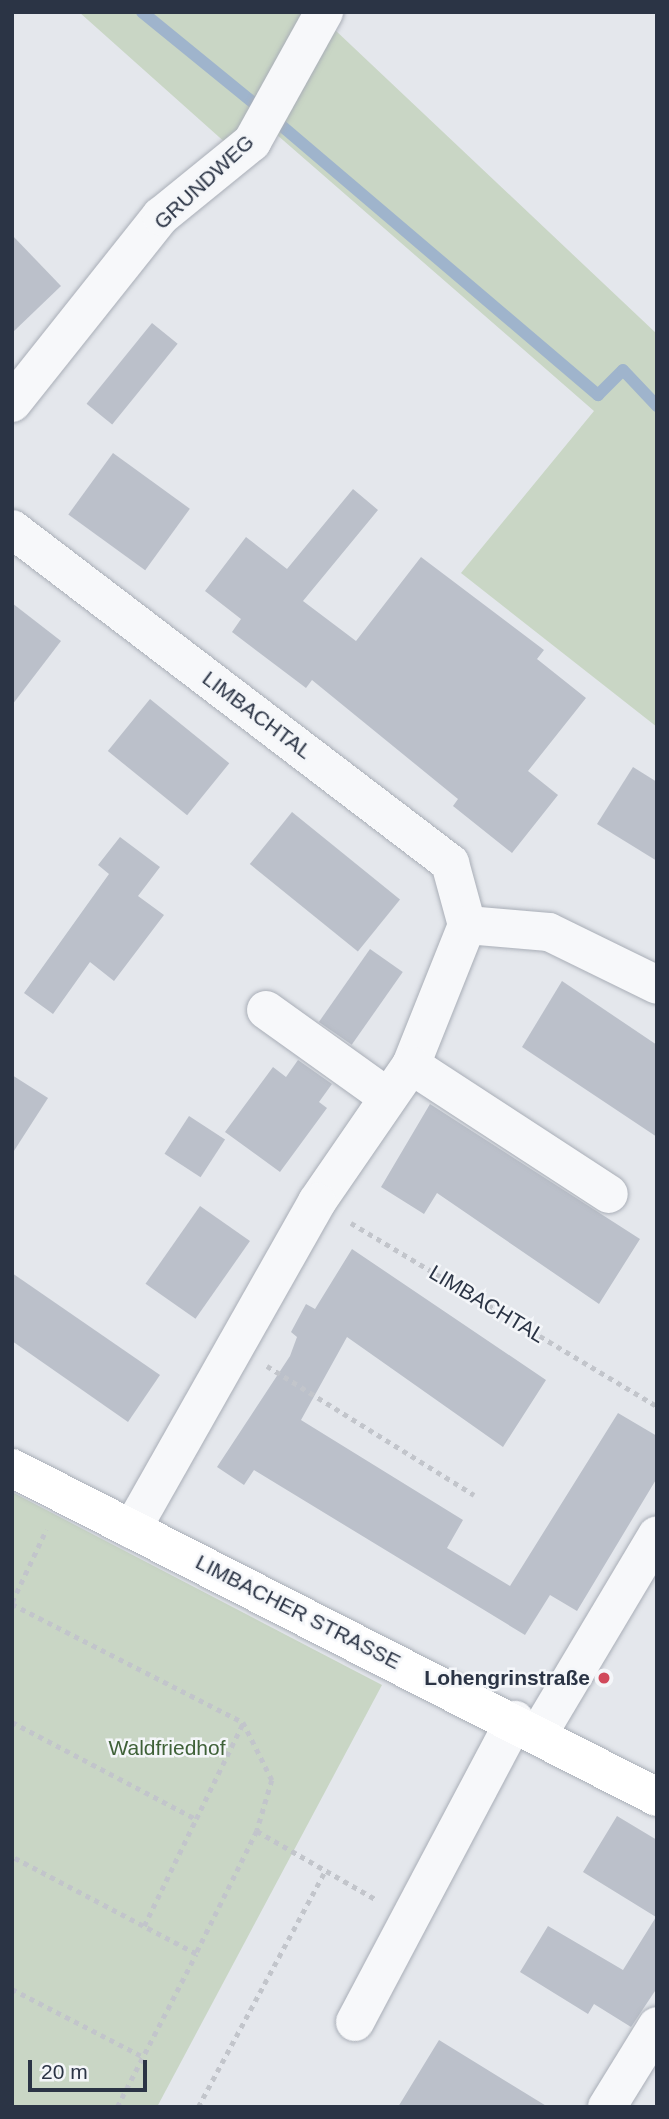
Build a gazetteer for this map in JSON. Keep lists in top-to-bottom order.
{
  "streets": {
    "main road": ["LIMBACHER STRASSE"],
    "street": ["GRUNDWEG", "LIMBACHTAL"]
  },
  "parks": ["Waldfriedhof"],
  "places": ["Lohengrinstraße"],
  "scale_bar": "20 m"
}
